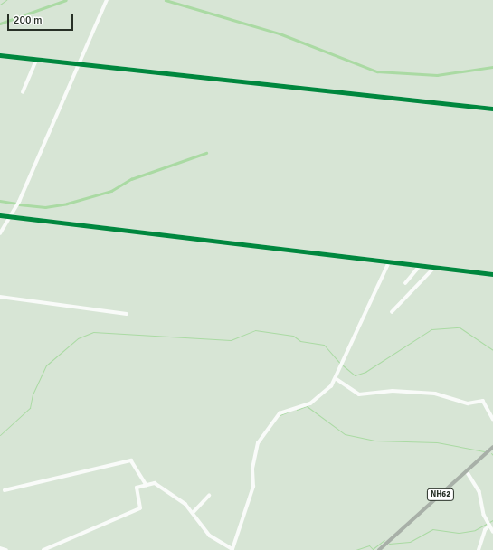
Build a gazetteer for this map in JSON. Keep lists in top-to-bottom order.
{
  "streets": {
    "main road": ["NH62"]
  },
  "scale_bar": "200 m"
}
